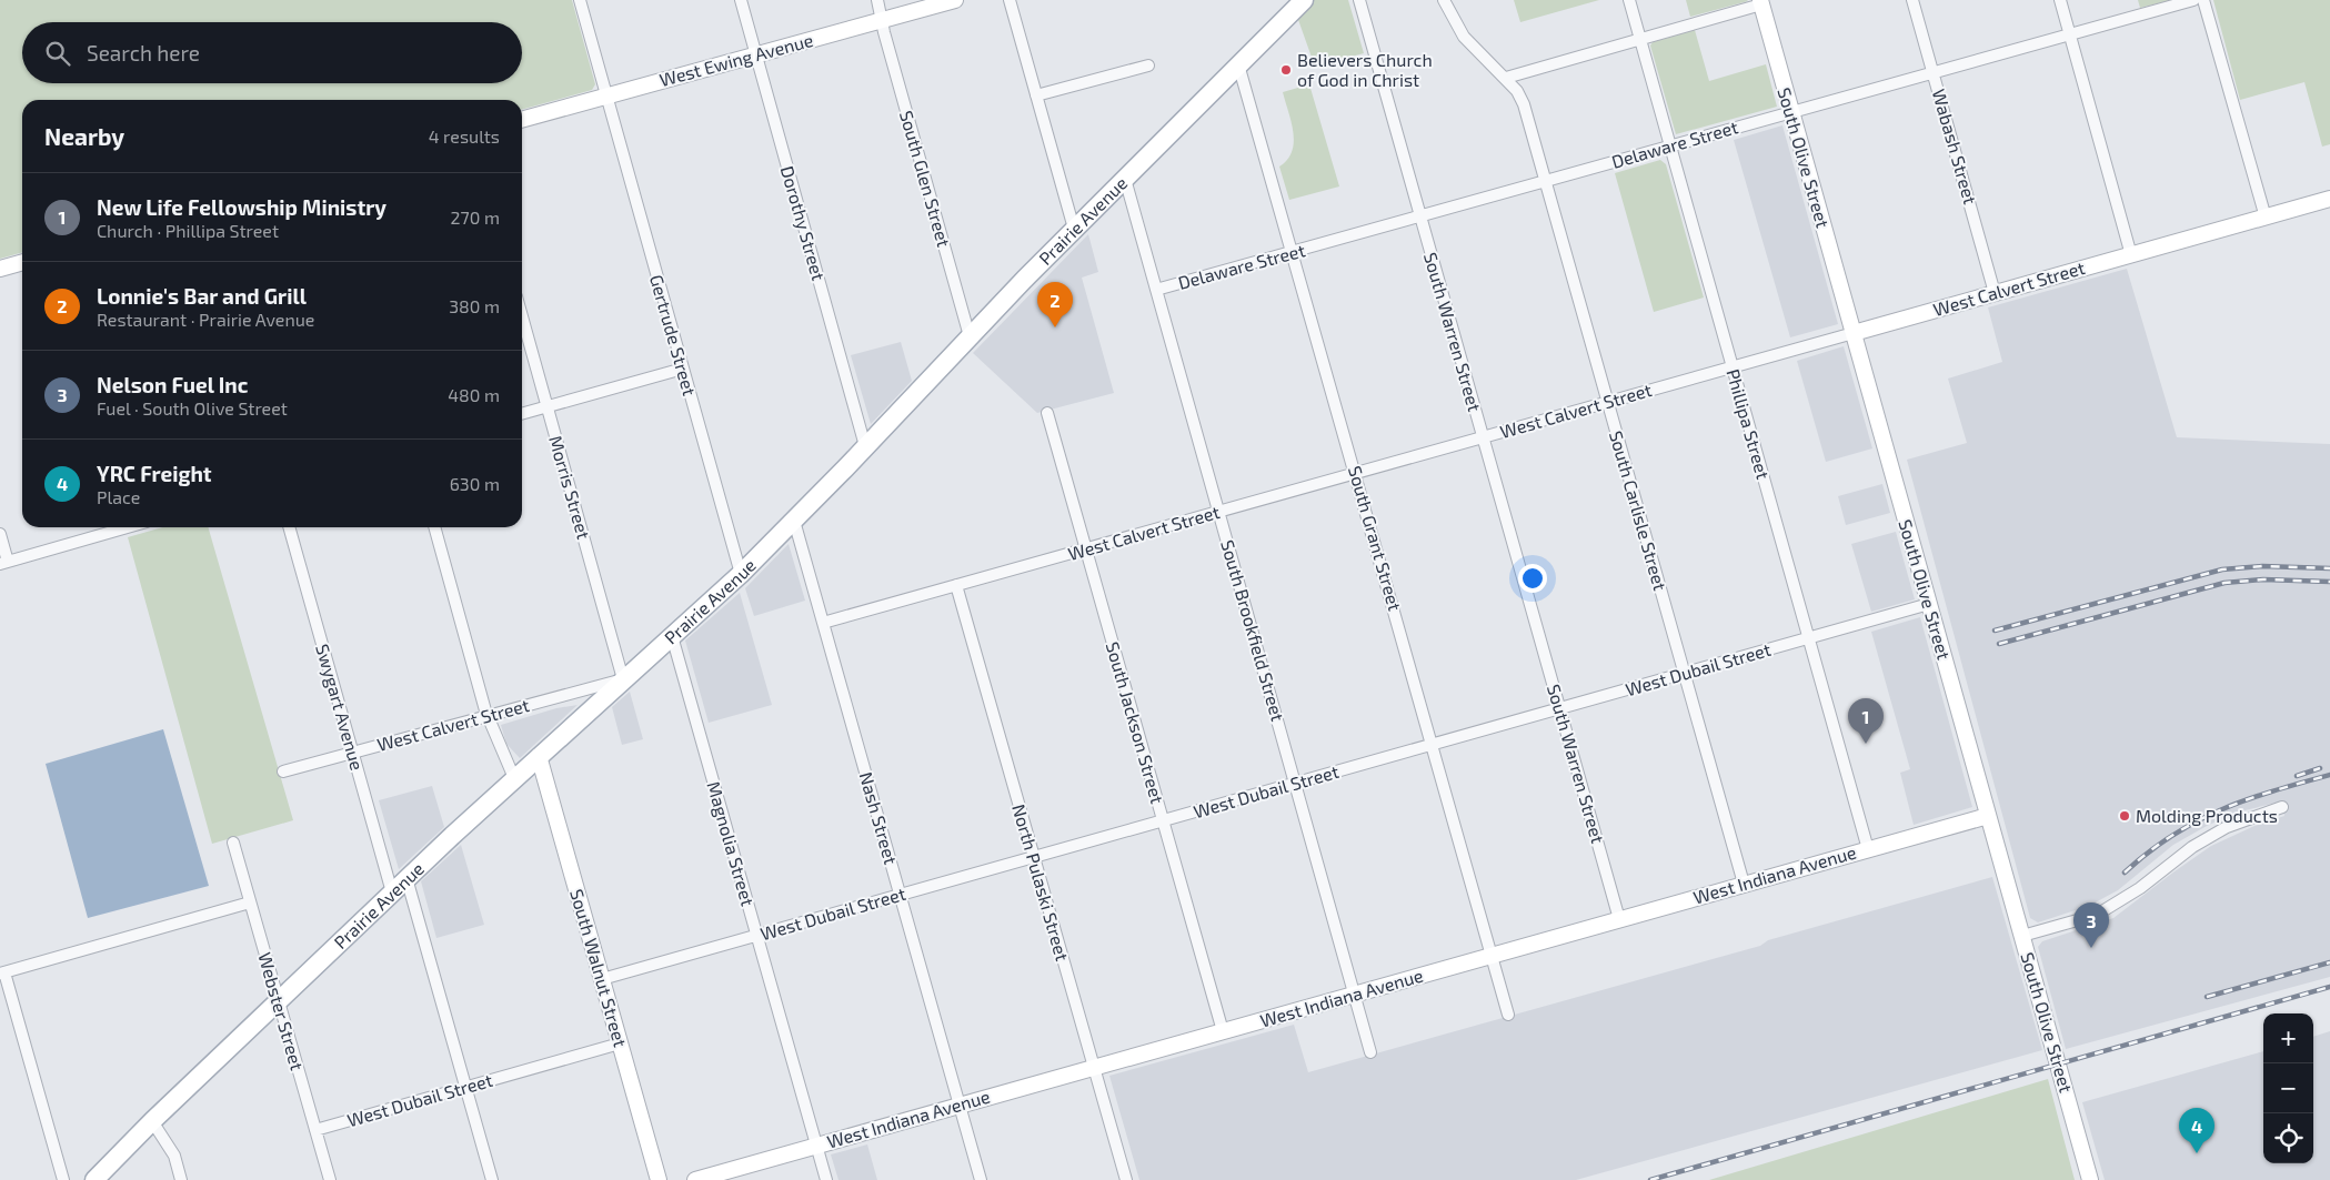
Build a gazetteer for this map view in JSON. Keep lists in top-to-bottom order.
{
  "streets": {
    "main road": ["Prairie Avenue"],
    "street": [
      "West Ewing Avenue",
      "Delaware Street",
      "Wabash Street",
      "South Olive Street",
      "South Glen Street",
      "Dorothy Street",
      "West Calvert Street",
      "South Warren Street",
      "Gertrude Street",
      "Phillipa Street",
      "Morris Street",
      "South Carlisle Street",
      "South Grant Street",
      "South Brookfield Street",
      "West Dubail Street",
      "Swygart Avenue",
      "South Jackson Street",
      "Nash Street",
      "Magnolia Street",
      "West Indiana Avenue",
      "North Pulaski Street",
      "South Walnut Street",
      "Webster Street"
    ]
  },
  "crossings": [
    ["West Ewing Avenue", "South Glen Street"],
    ["West Ewing Avenue", "Dorothy Street"],
    ["West Ewing Avenue", "Gertrude Street"],
    ["Delaware Street", "Wabash Street"],
    ["Delaware Street", "South Olive Street"],
    ["Delaware Street", "South Warren Street"],
    ["Delaware Street", "Phillipa Street"],
    ["Delaware Street", "South Carlisle Street"],
    ["Delaware Street", "South Grant Street"],
    ["Delaware Street", "South Brookfield Street"],
    ["Wabash Street", "West Calvert Street"],
    ["South Olive Street", "West Calvert Street"],
    ["South Olive Street", "West Dubail Street"],
    ["South Olive Street", "West Indiana Avenue"],
    ["South Glen Street", "Prairie Avenue"],
    ["Prairie Avenue", "Dorothy Street"],
    ["Prairie Avenue", "West Calvert Street"],
    ["Prairie Avenue", "Gertrude Street"],
    ["Prairie Avenue", "Morris Street"],
    ["Prairie Avenue", "South Grant Street"],
    ["Prairie Avenue", "South Brookfield Street"],
    ["Prairie Avenue", "Swygart Avenue"],
    ["Prairie Avenue", "Nash Street"],
    ["Prairie Avenue", "Magnolia Street"],
    ["Prairie Avenue", "South Walnut Street"],
    ["Prairie Avenue", "Webster Street"],
    ["West Calvert Street", "South Warren Street"],
    ["West Calvert Street", "Phillipa Street"],
    ["West Calvert Street", "Morris Street"],
    ["West Calvert Street", "South Carlisle Street"],
    ["West Calvert Street", "South Grant Street"],
    ["West Calvert Street", "South Brookfield Street"],
    ["West Calvert Street", "Swygart Avenue"],
    ["West Calvert Street", "South Jackson Street"],
    ["West Calvert Street", "Nash Street"],
    ["West Calvert Street", "North Pulaski Street"],
    ["South Warren Street", "West Dubail Street"],
    ["South Warren Street", "West Indiana Avenue"],
    ["Phillipa Street", "West Dubail Street"],
    ["Phillipa Street", "West Indiana Avenue"],
    ["South Carlisle Street", "West Dubail Street"],
    ["South Carlisle Street", "West Indiana Avenue"],
    ["South Grant Street", "West Dubail Street"],
    ["South Grant Street", "West Indiana Avenue"],
    ["South Brookfield Street", "West Dubail Street"],
    ["South Brookfield Street", "West Indiana Avenue"],
    ["West Dubail Street", "South Jackson Street"],
    ["West Dubail Street", "Nash Street"],
    ["West Dubail Street", "Magnolia Street"],
    ["West Dubail Street", "North Pulaski Street"],
    ["West Dubail Street", "South Walnut Street"],
    ["West Dubail Street", "Webster Street"],
    ["South Jackson Street", "West Indiana Avenue"],
    ["Nash Street", "West Indiana Avenue"],
    ["Magnolia Street", "West Indiana Avenue"],
    ["West Indiana Avenue", "North Pulaski Street"]
  ],
  "places": ["Believers Church of God in Christ", "Molding Products"],
  "page": {
    "search": "Search here",
    "heading": ["Nearby", "4 results"],
    "list": [
      {
        "mark": "1",
        "name": "New Life Fellowship Ministry",
        "note": "Church · Phillipa Street",
        "value": "270 m"
      },
      {
        "mark": "2",
        "name": "Lonnie's Bar and Grill",
        "note": "Restaurant · Prairie Avenue",
        "value": "380 m"
      },
      {
        "mark": "3",
        "name": "Nelson Fuel Inc",
        "note": "Fuel · South Olive Street",
        "value": "480 m"
      },
      {
        "mark": "4",
        "name": "YRC Freight",
        "note": "Place",
        "value": "630 m"
      }
    ],
    "pins": [
      "2",
      "1",
      "3",
      "4"
    ],
    "map_buttons": ["+", "−"]
  }
}
